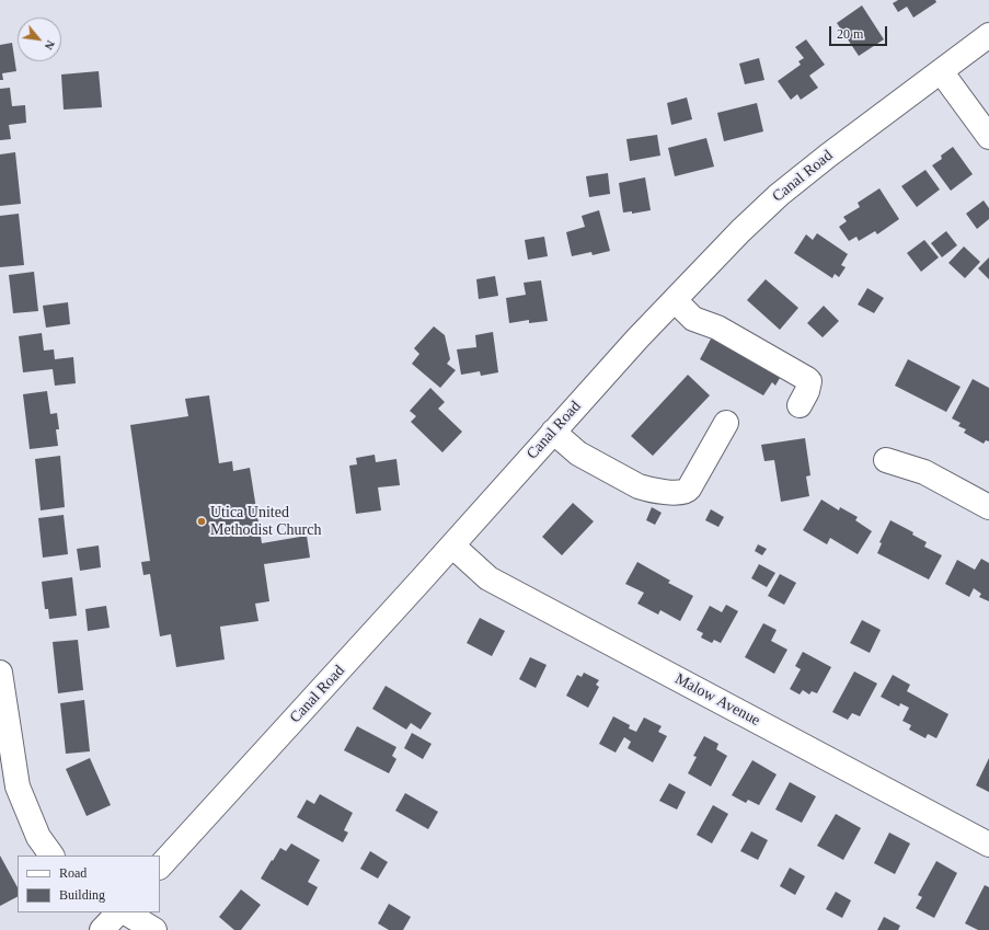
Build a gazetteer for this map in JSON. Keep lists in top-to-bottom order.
{
  "streets": {
    "street": ["Canal Road", "Malow Avenue"]
  },
  "crossings": [
    ["Canal Road", "Malow Avenue"]
  ],
  "places": ["Utica United Methodist Church"],
  "legend": ["Road", "Building"],
  "scale_bar": "20 m",
  "north": "bottom right"
}
